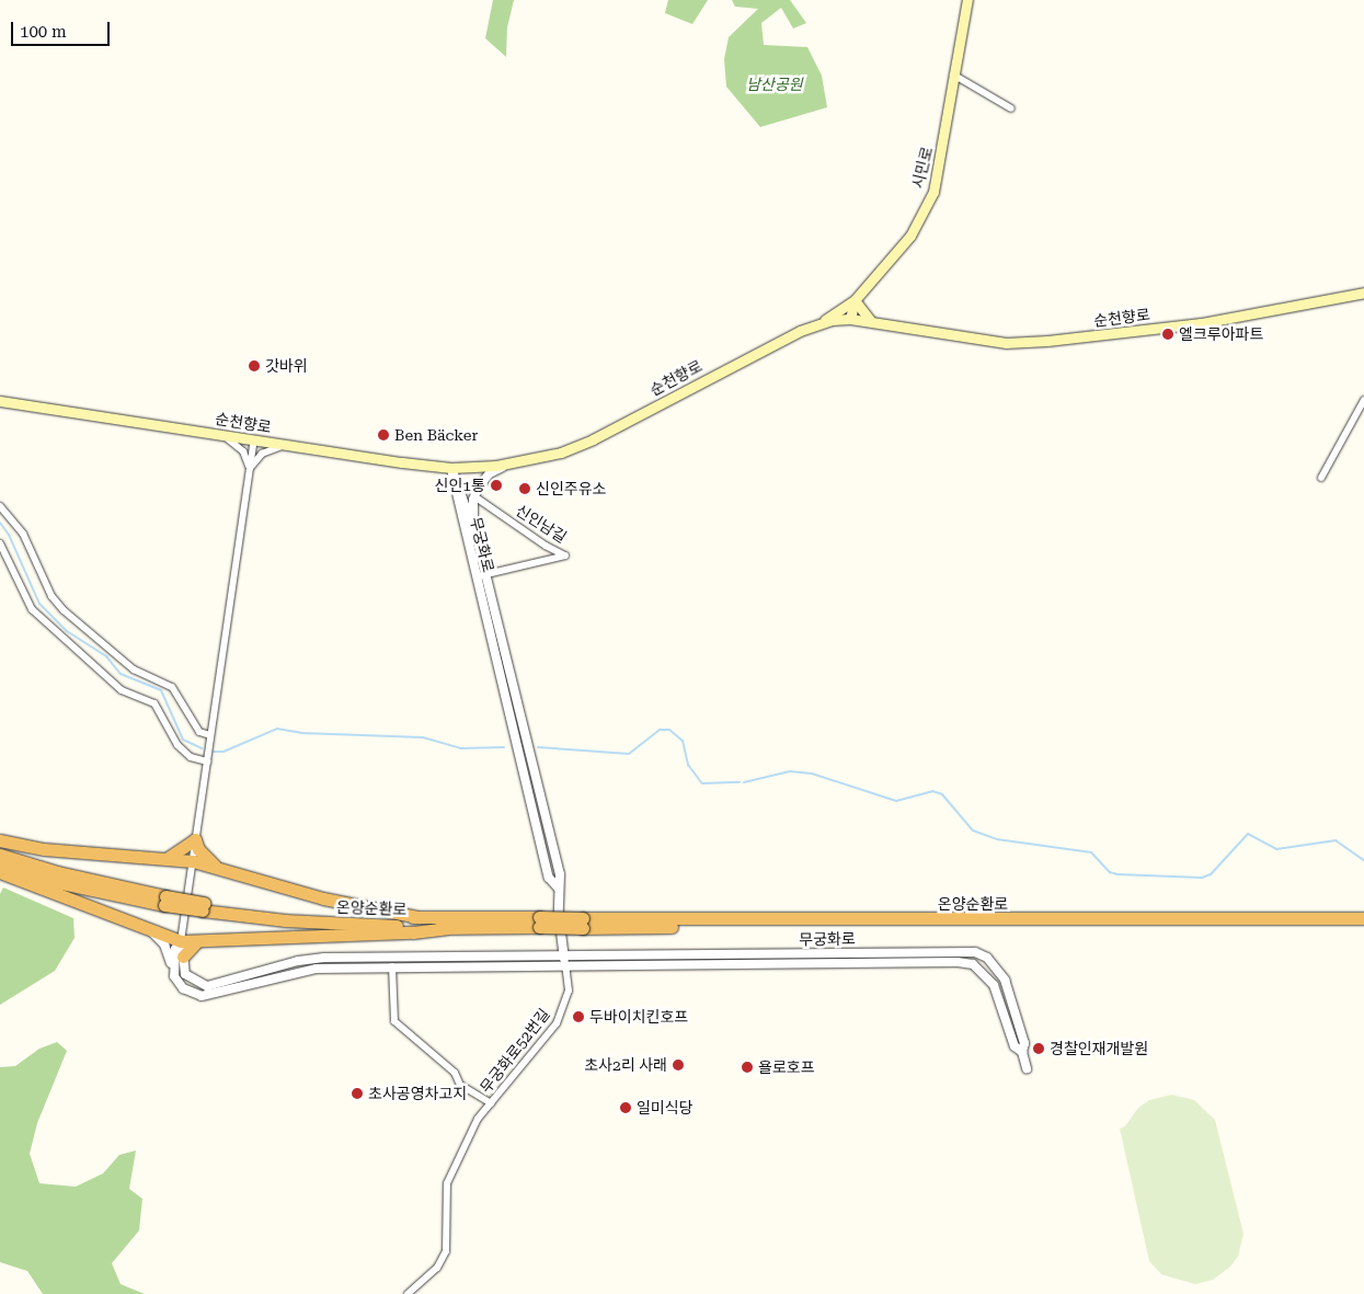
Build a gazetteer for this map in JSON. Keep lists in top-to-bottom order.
{
  "streets": {
    "highway": ["온양순환로"],
    "main road": ["시민로", "순천향로"],
    "street": ["신인남길", "무궁화로", "무궁화로52번길"]
  },
  "crossings": [
    ["시민로", "순천향로"],
    ["순천향로", "무궁화로"],
    ["신인남길", "무궁화로"],
    ["무궁화로", "무궁화로52번길"]
  ],
  "parks": ["남산공원"],
  "places": [
    "엘크루아파트",
    "갓바위",
    "Ben Bäcker",
    "신인1통",
    "신인주유소",
    "두바이치킨호프",
    "경찰인재개발원",
    "초사2리 사래",
    "욜로호프",
    "초사공영차고지",
    "일미식당"
  ],
  "scale_bar": "100 m"
}
